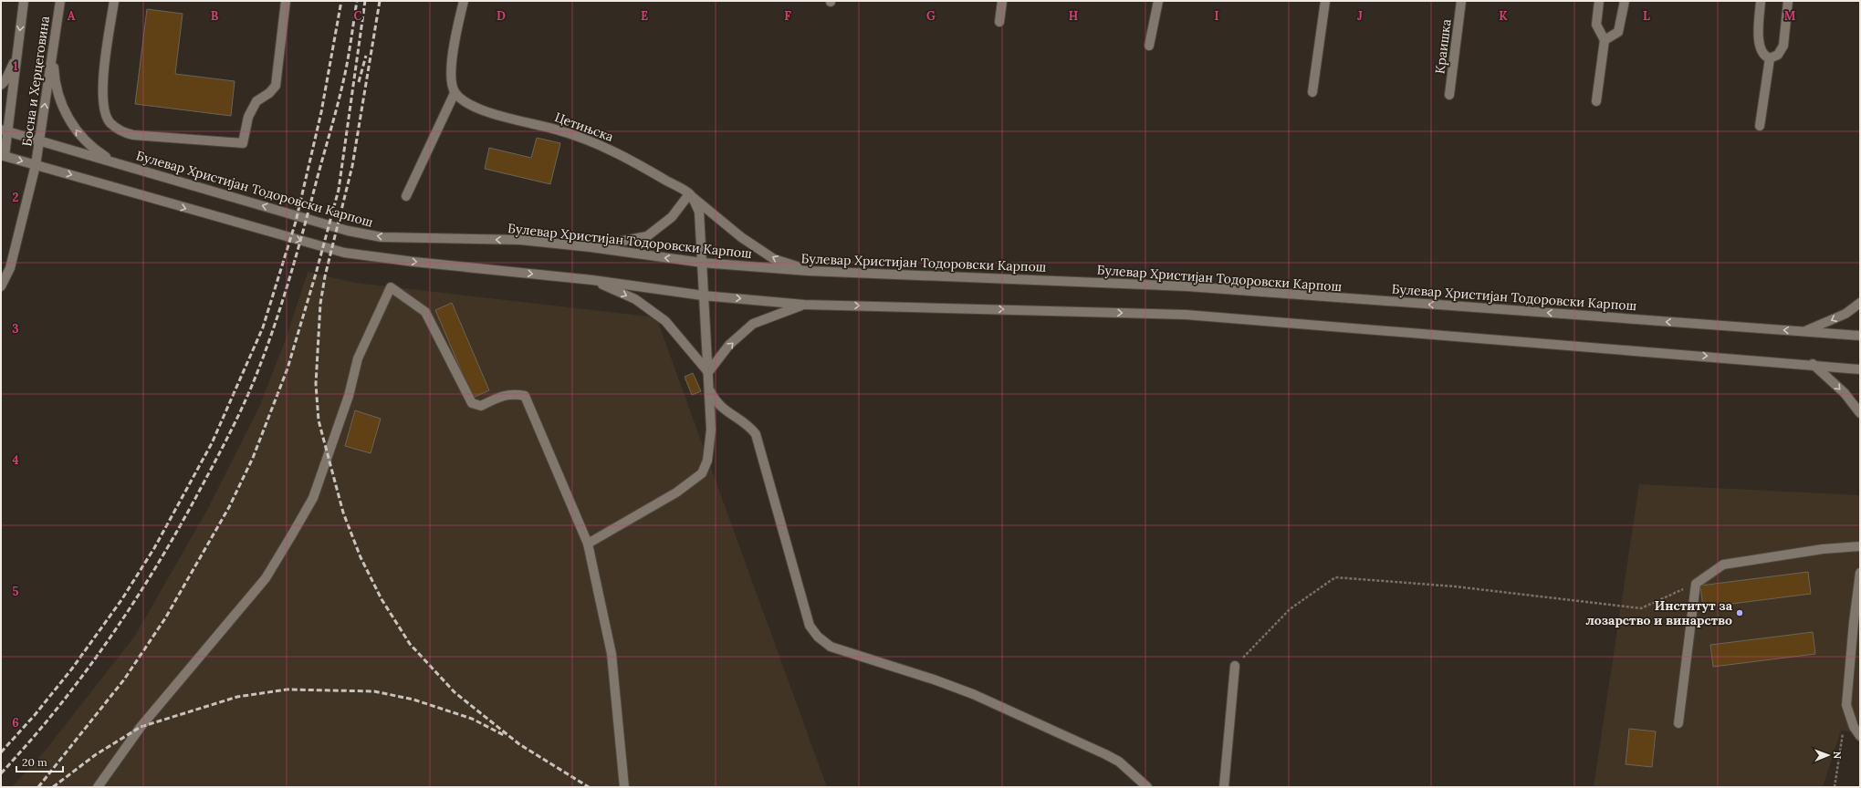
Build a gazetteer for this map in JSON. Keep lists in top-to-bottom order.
{
  "streets": {
    "street": [
      "Краишка",
      "Босна и Херцеговина",
      "Цетињска",
      "Булевар Христијан Тодоровски Карпош"
    ]
  },
  "crossings": [
    ["Босна и Херцеговина", "Булевар Христијан Тодоровски Карпош"],
    ["Цетињска", "Булевар Христијан Тодоровски Карпош"]
  ],
  "places": ["Институт за лозарство и винарство"],
  "scale_bar": "20 m",
  "north": "right",
  "grid": {
    "columns": [
      "A",
      "B",
      "C",
      "D",
      "E",
      "F",
      "G",
      "H",
      "I",
      "J",
      "K",
      "L",
      "M"
    ],
    "rows": [
      "1",
      "2",
      "3",
      "4",
      "5",
      "6"
    ]
  }
}
